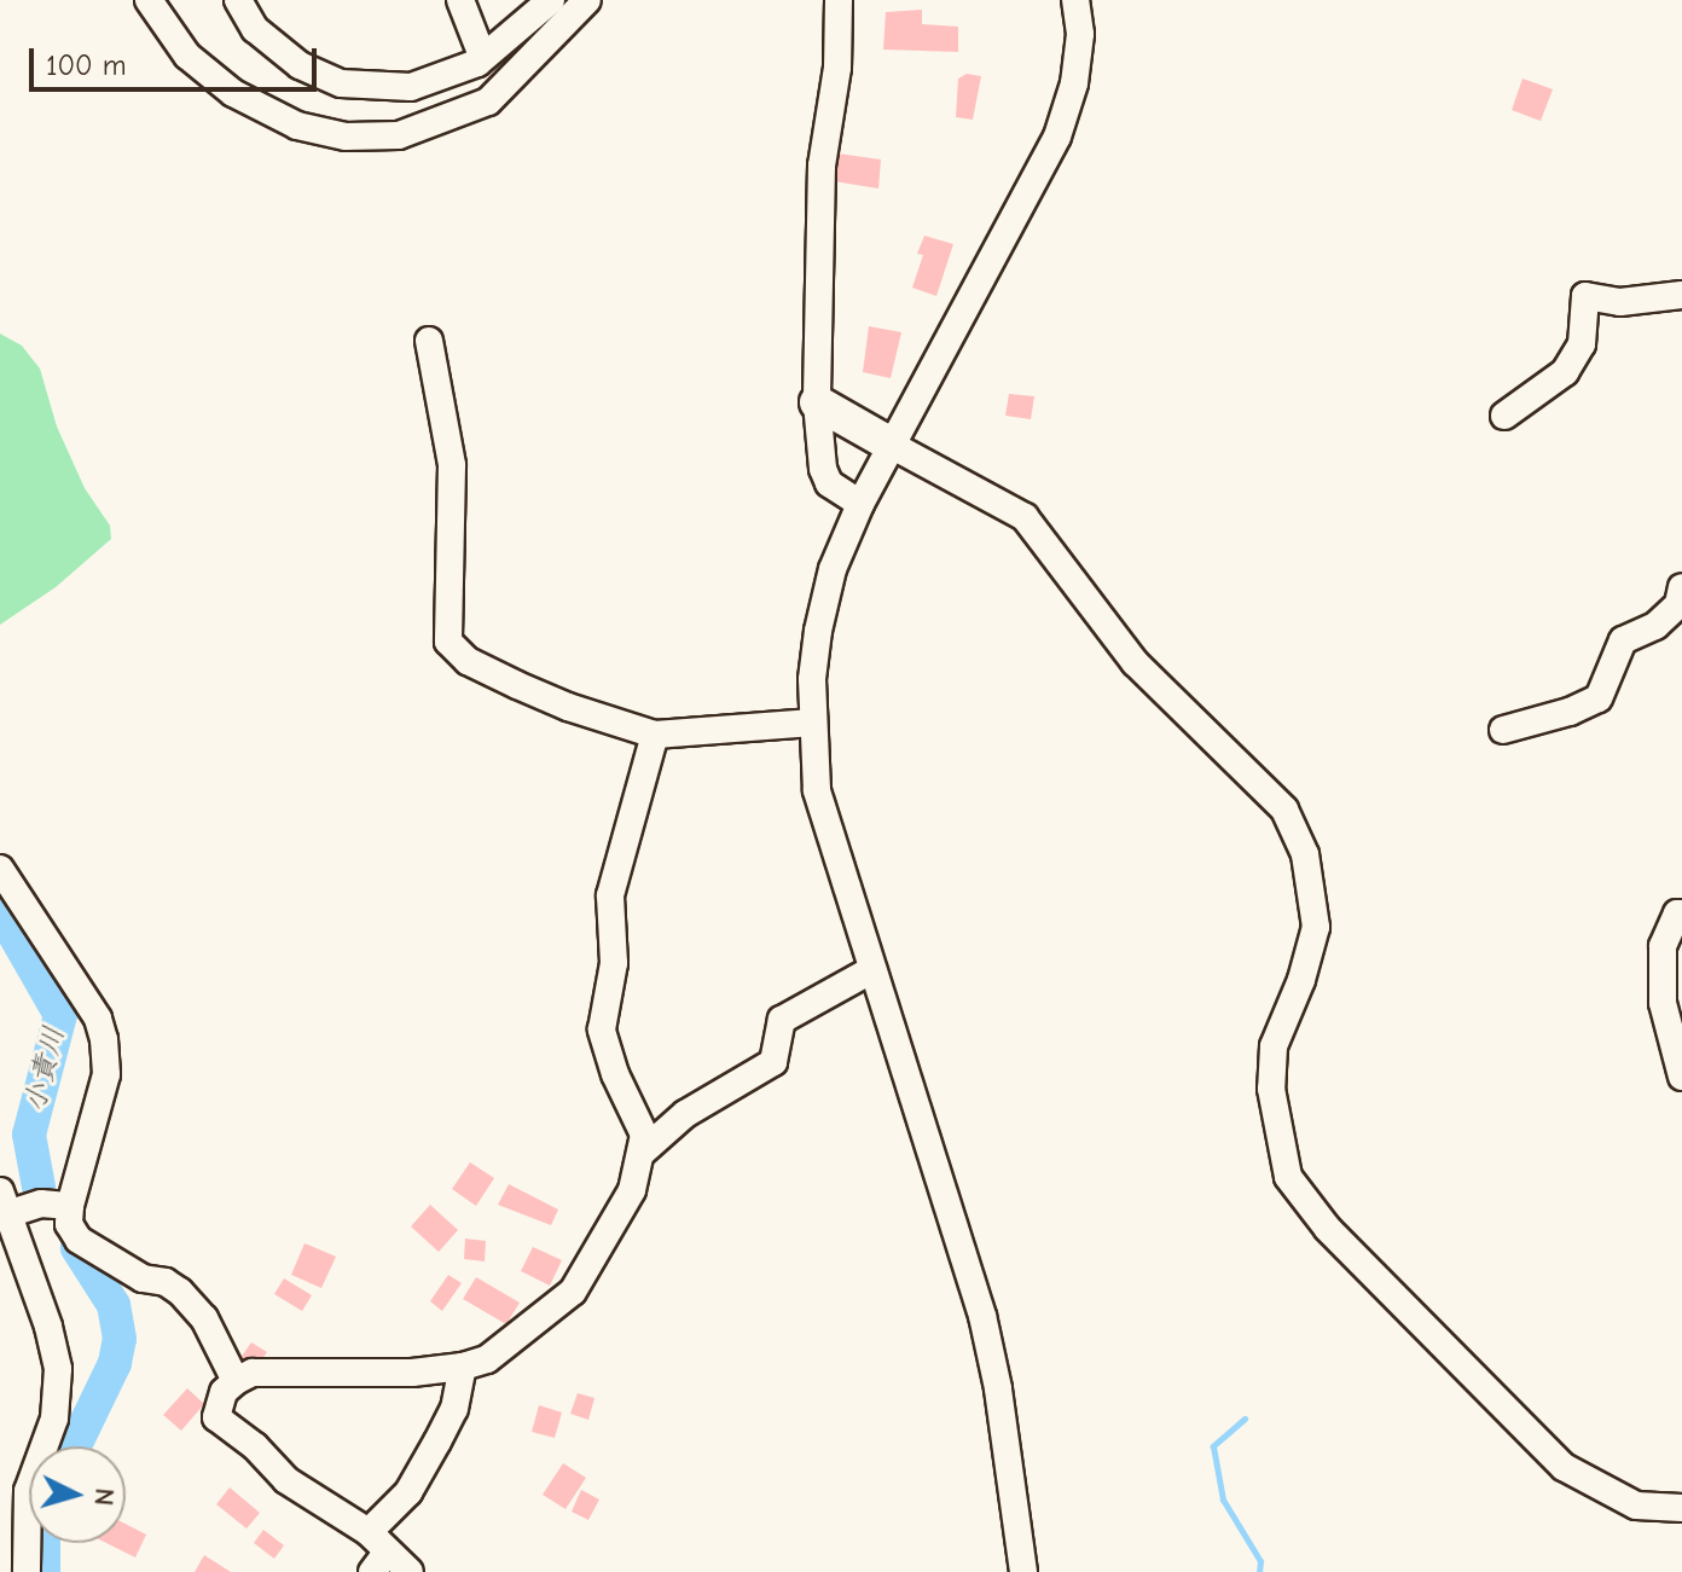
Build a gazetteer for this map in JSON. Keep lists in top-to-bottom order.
{
  "water": ["小責川"],
  "scale_bar": "100 m",
  "north": "right"
}
